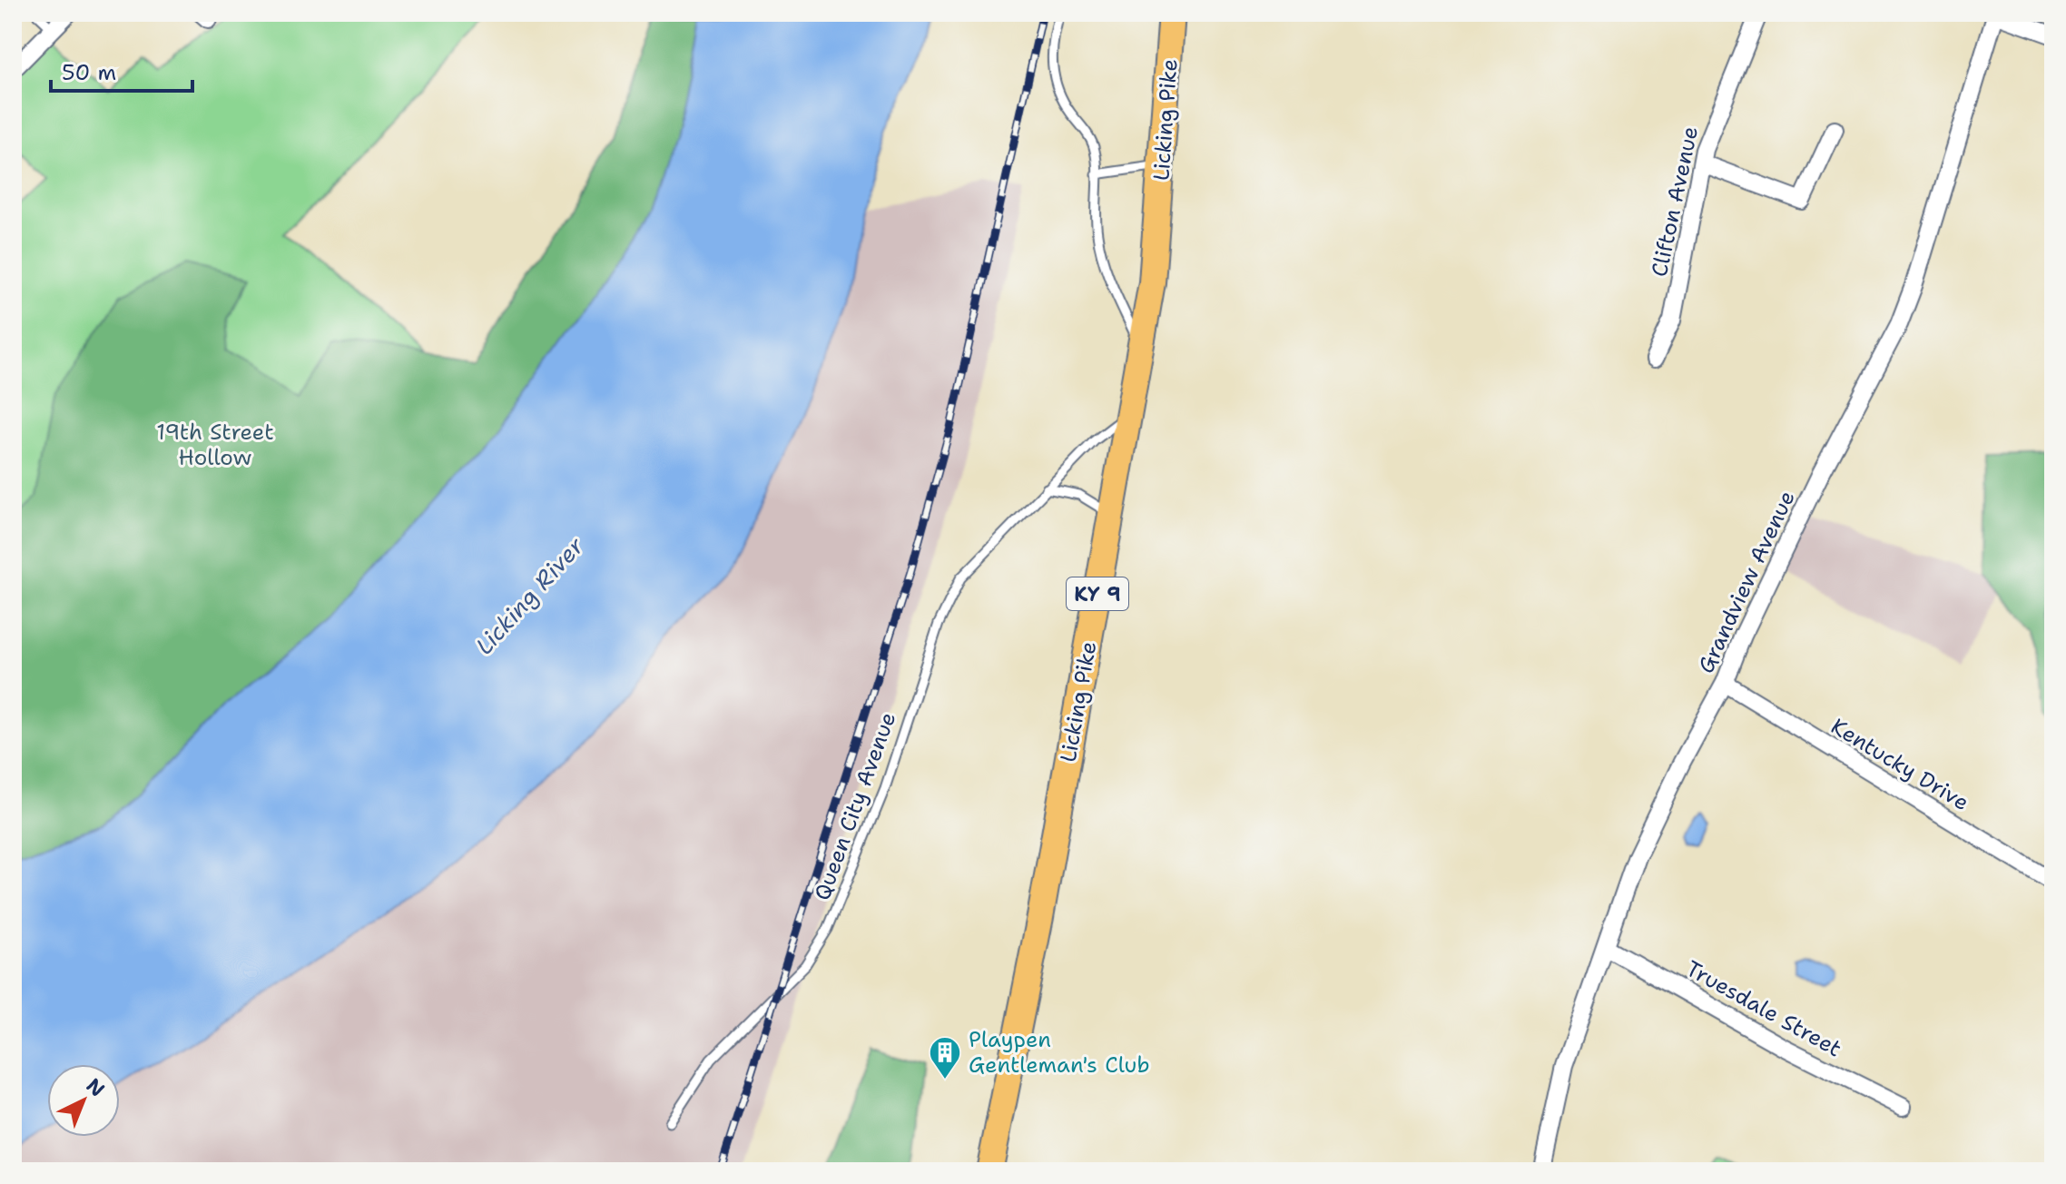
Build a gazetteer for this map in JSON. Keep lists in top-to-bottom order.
{
  "streets": {
    "main road": ["Licking Pike", "KY 9"],
    "street": [
      "Clifton Avenue",
      "Grandview Avenue",
      "Kentucky Drive",
      "Truesdale Street"
    ],
    "lane": ["Queen City Avenue"]
  },
  "crossings": [
    ["Licking Pike", "Queen City Avenue"],
    ["Grandview Avenue", "Kentucky Drive"],
    ["Grandview Avenue", "Truesdale Street"]
  ],
  "water": ["Licking River"],
  "parks": ["19th Street Hollow"],
  "places": {
    "building": ["Playpen Gentleman's Club"]
  },
  "scale_bar": "50 m",
  "north": "top right"
}
